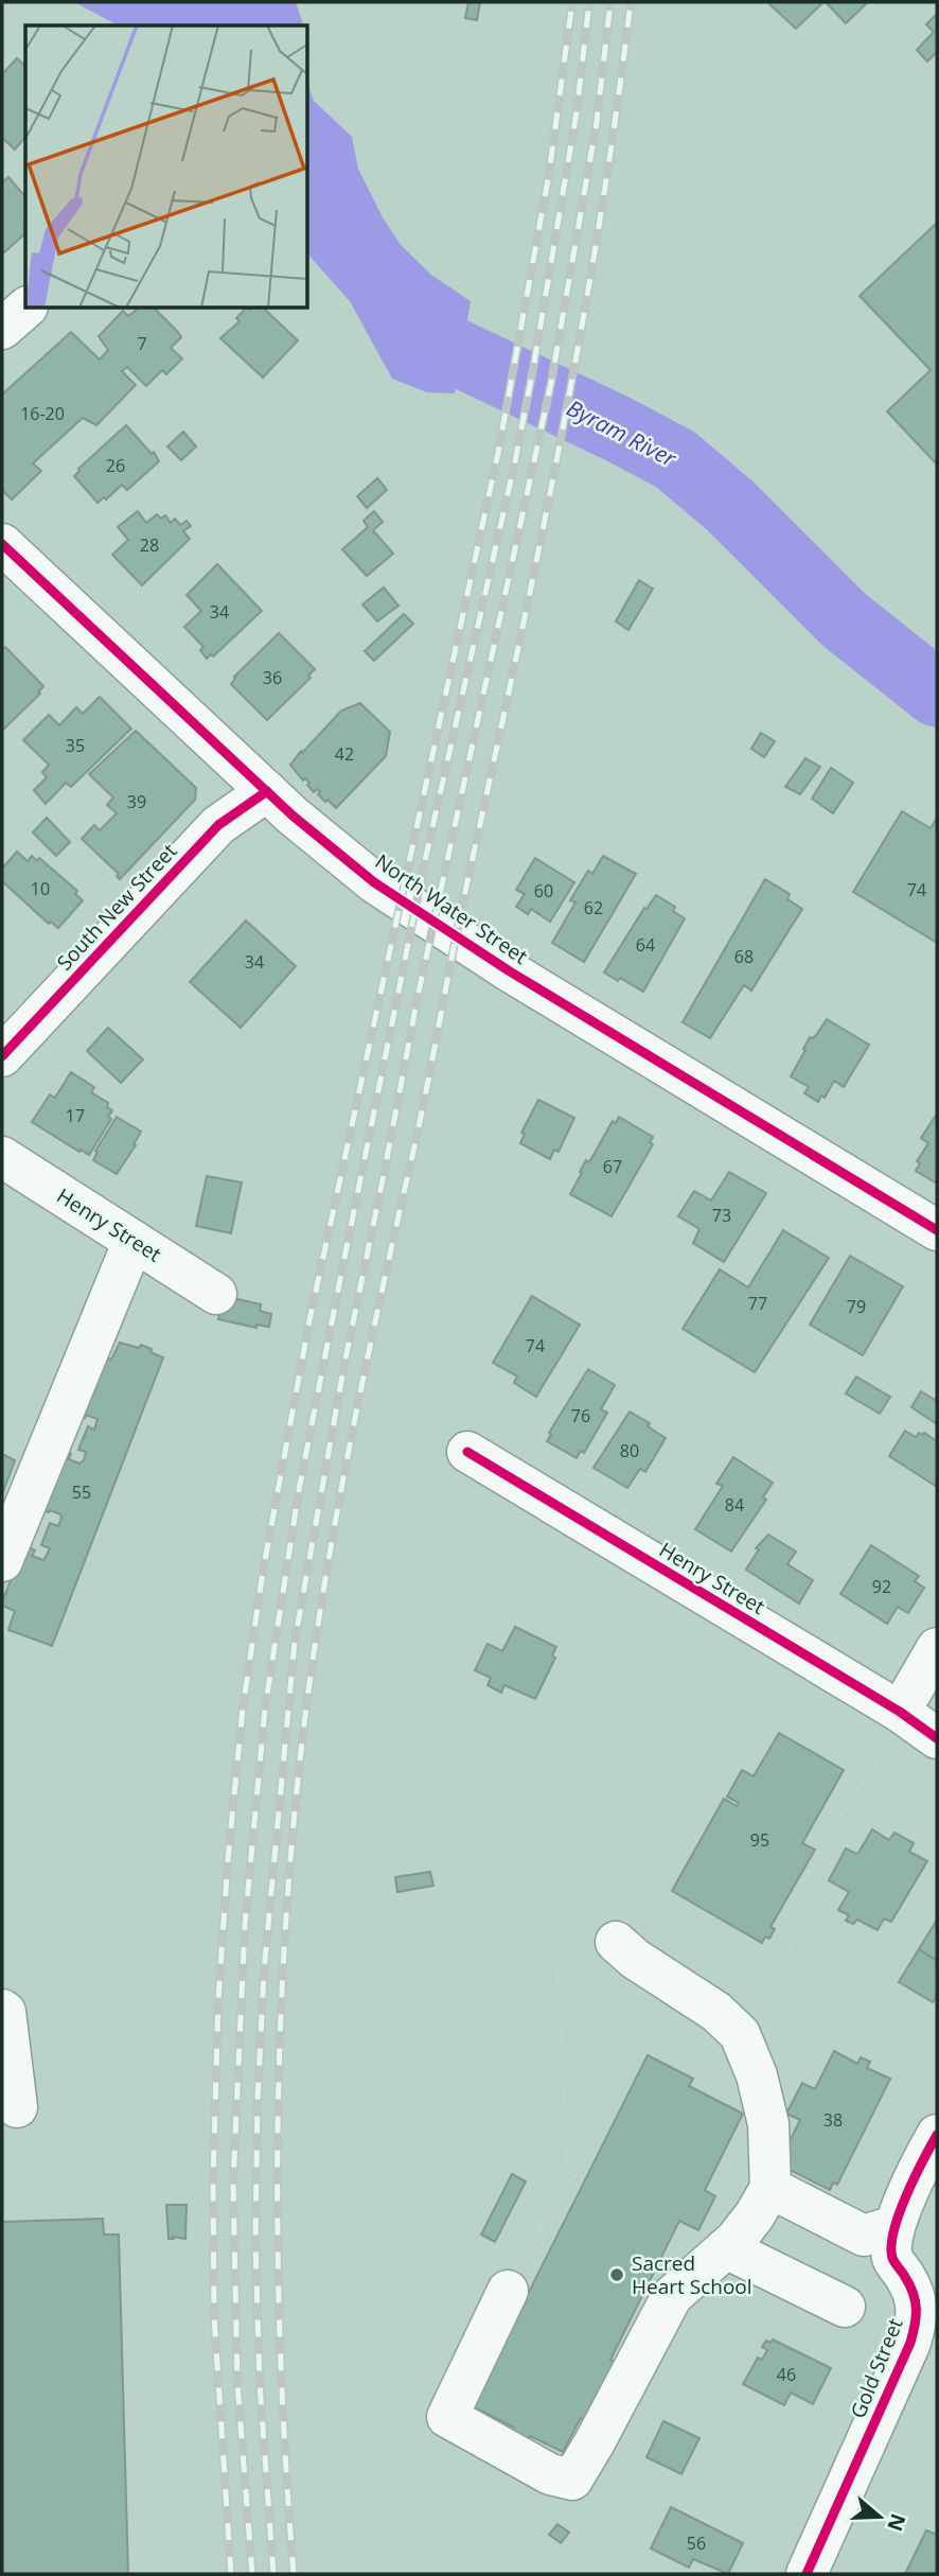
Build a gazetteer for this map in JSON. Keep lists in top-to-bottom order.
{
  "streets": {
    "street": [
      "South New Street",
      "North Water Street",
      "Henry Street",
      "Gold Street"
    ]
  },
  "crossings": [
    ["South New Street", "North Water Street"]
  ],
  "water": ["Byram River"],
  "places": ["Sacred Heart School"],
  "house_numbers": [
    "7",
    "16-20",
    "26",
    "28",
    "34",
    "36",
    "35",
    "42",
    "39",
    "10",
    "74",
    "60",
    "62",
    "64",
    "68",
    "34",
    "17",
    "67",
    "73",
    "77",
    "79",
    "74",
    "76",
    "80",
    "55",
    "84",
    "92",
    "95",
    "38",
    "46",
    "56"
  ],
  "north": "right"
}
